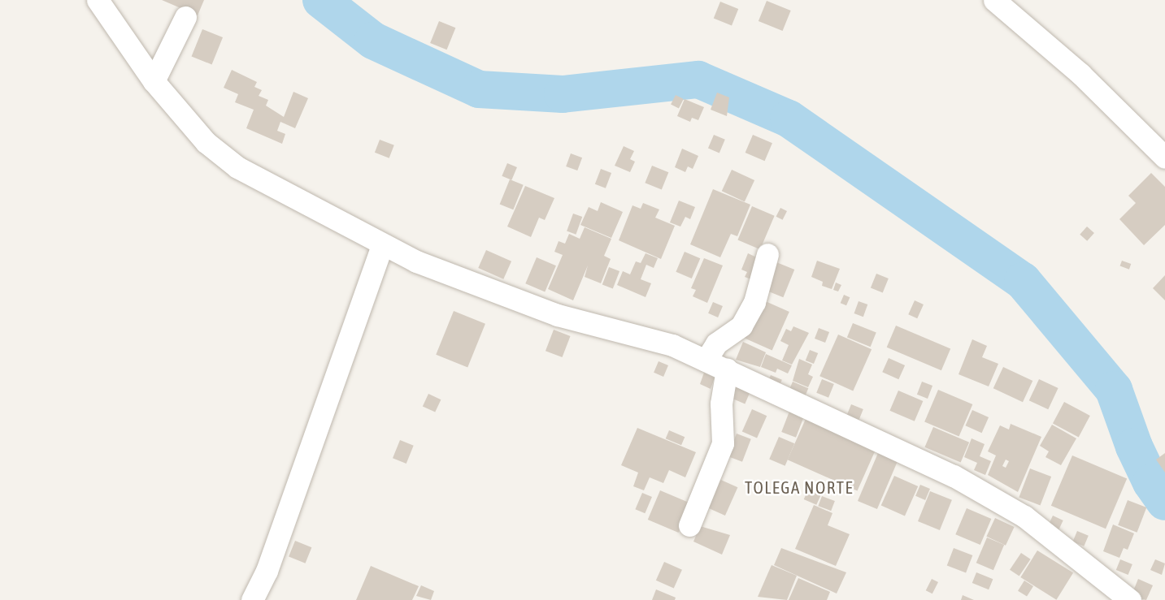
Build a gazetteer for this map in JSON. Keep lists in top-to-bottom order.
{
  "districts": ["TOLEGA NORTE"]
}
